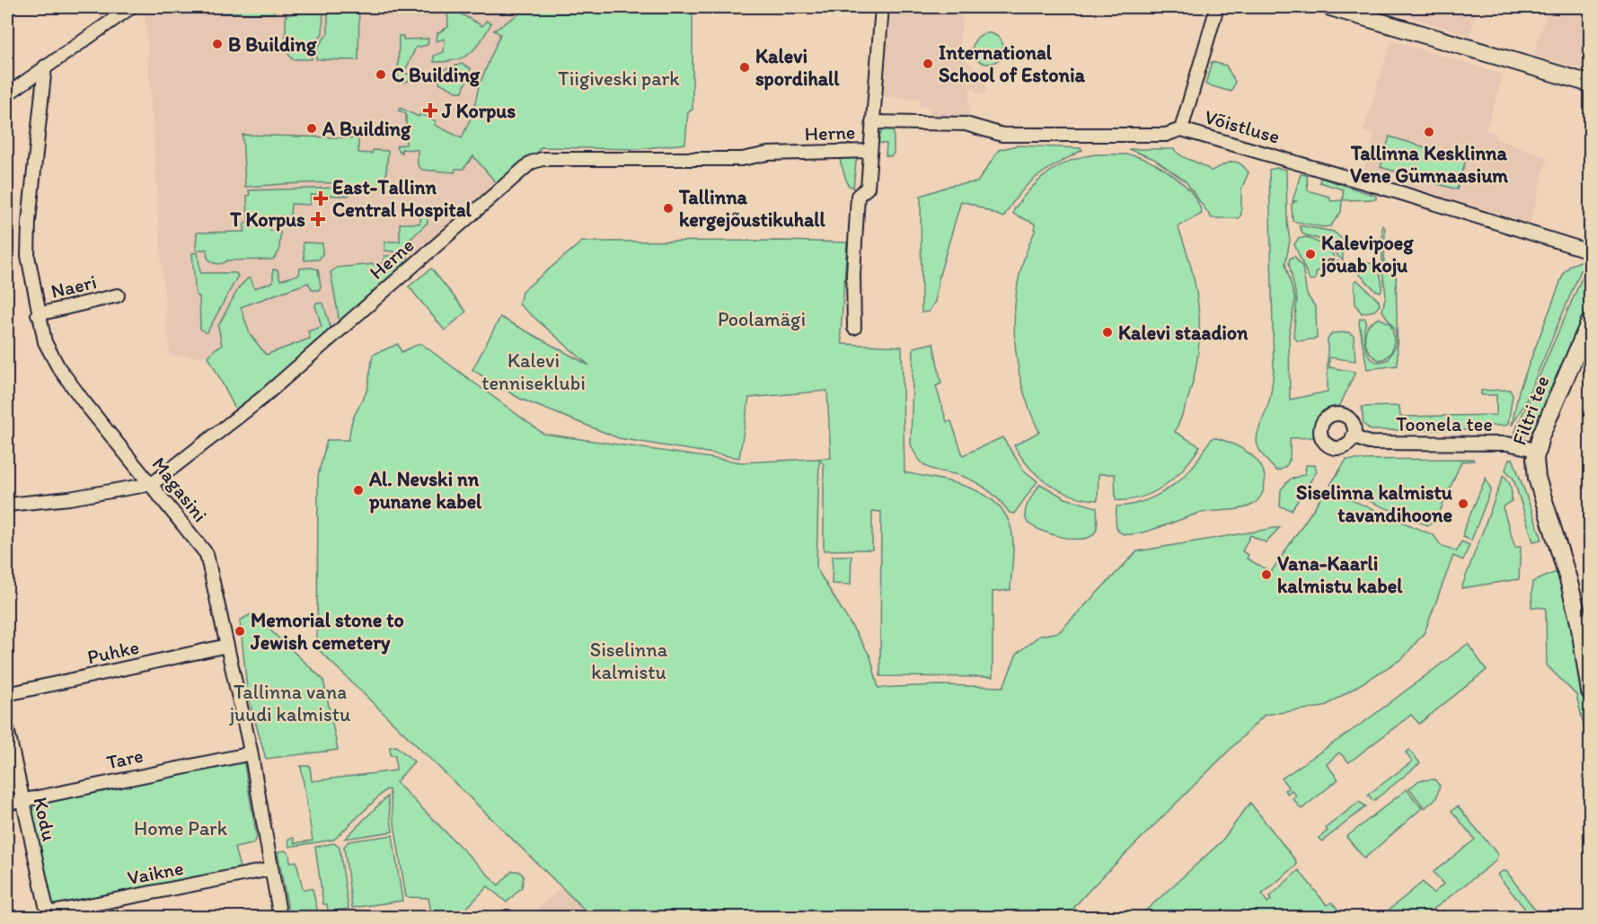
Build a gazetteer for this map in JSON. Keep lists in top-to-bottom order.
{
  "streets": {
    "street": [
      "Võistluse",
      "Herne",
      "Naeri",
      "Filtri tee",
      "Toonela tee",
      "Magasini",
      "Puhke",
      "Tare",
      "Kodu",
      "Vaikne"
    ]
  },
  "crossings": [
    ["Herne", "Magasini"],
    ["Naeri", "Magasini"],
    ["Filtri tee", "Toonela tee"],
    ["Magasini", "Puhke"],
    ["Magasini", "Tare"],
    ["Magasini", "Vaikne"],
    ["Tare", "Kodu"],
    ["Kodu", "Vaikne"]
  ],
  "parks": [
    "Tiigiveski park",
    "Poolamägi",
    "Kalevi tenniseklubi",
    "Siselinna kalmistu",
    "Tallinna vana juudi kalmistu",
    "Home Park"
  ],
  "places": {
    "other": [
      "B Building",
      "International School of Estonia",
      "Kalevi spordihall",
      "C Building",
      "A Building",
      "Tallinna Kesklinna Vene Gümnaasium",
      "Tallinna kergejõustikuhall",
      "Kalevipoeg jõuab koju",
      "Kalevi staadion",
      "Al. Nevski nn punane kabel",
      "Siselinna kalmistu tavandihoone",
      "Vana-Kaarli kalmistu kabel",
      "Memorial stone to Jewish cemetery"
    ],
    "health": ["J Korpus", "East-Tallinn Central Hospital", "T Korpus"]
  }
}
